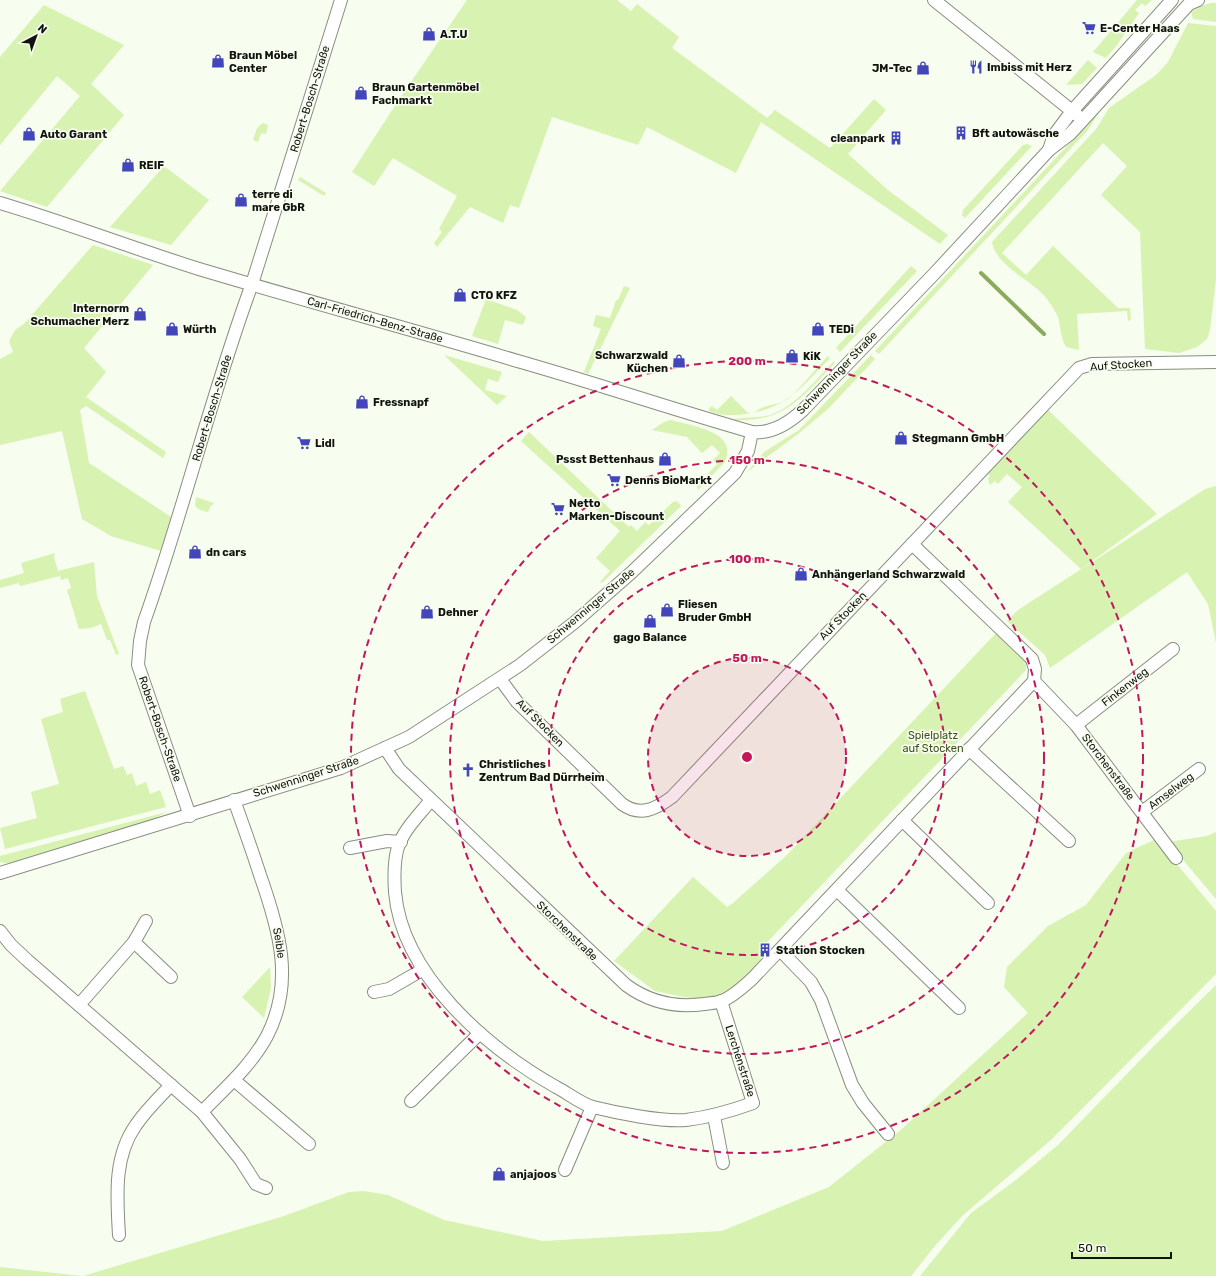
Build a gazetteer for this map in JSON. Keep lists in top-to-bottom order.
{
  "streets": {
    "street": [
      "Robert-Bosch-Straße",
      "Carl-Friedrich-Benz-Straße",
      "Auf Stocken",
      "Schwenninger Straße",
      "Finkenweg",
      "Storchenstraße",
      "Amselweg",
      "Seible",
      "Lerchenstraße"
    ]
  },
  "crossings": [
    ["Robert-Bosch-Straße", "Carl-Friedrich-Benz-Straße"],
    ["Robert-Bosch-Straße", "Schwenninger Straße"],
    ["Carl-Friedrich-Benz-Straße", "Schwenninger Straße"],
    ["Auf Stocken", "Schwenninger Straße"],
    ["Schwenninger Straße", "Storchenstraße"],
    ["Schwenninger Straße", "Seible"],
    ["Finkenweg", "Storchenstraße"],
    ["Storchenstraße", "Amselweg"],
    ["Storchenstraße", "Lerchenstraße"]
  ],
  "parks": ["Spielplatz auf Stocken"],
  "places": {
    "supermarket": [
      "E-Center Haas",
      "Lidl",
      "Denns BioMarkt",
      "Netto Marken-Discount"
    ],
    "shop": [
      "A.T.U",
      "Braun Möbel Center",
      "JM-Tec",
      "Braun Gartenmöbel Fachmarkt",
      "Auto Garant",
      "REIF",
      "terre di mare GbR",
      "CTO KFZ",
      "Internorm Schumacher Merz",
      "Würth",
      "TEDi",
      "KiK",
      "Schwarzwald Küchen",
      "Fressnapf",
      "Stegmann GmbH",
      "Pssst Bettenhaus",
      "dn cars",
      "Anhängerland Schwarzwald",
      "Fliesen Bruder GmbH",
      "Dehner",
      "gago Balance",
      "anjajoos"
    ],
    "restaurant": ["Imbiss mit Herz"],
    "building": ["Bft autowäsche", "cleanpark", "Station Stocken"],
    "church": ["Christliches Zentrum Bad Dürrheim"]
  },
  "scale_bar": "50 m",
  "north": "top right",
  "rings": [
    "200 m",
    "150 m",
    "100 m",
    "50 m"
  ]
}
